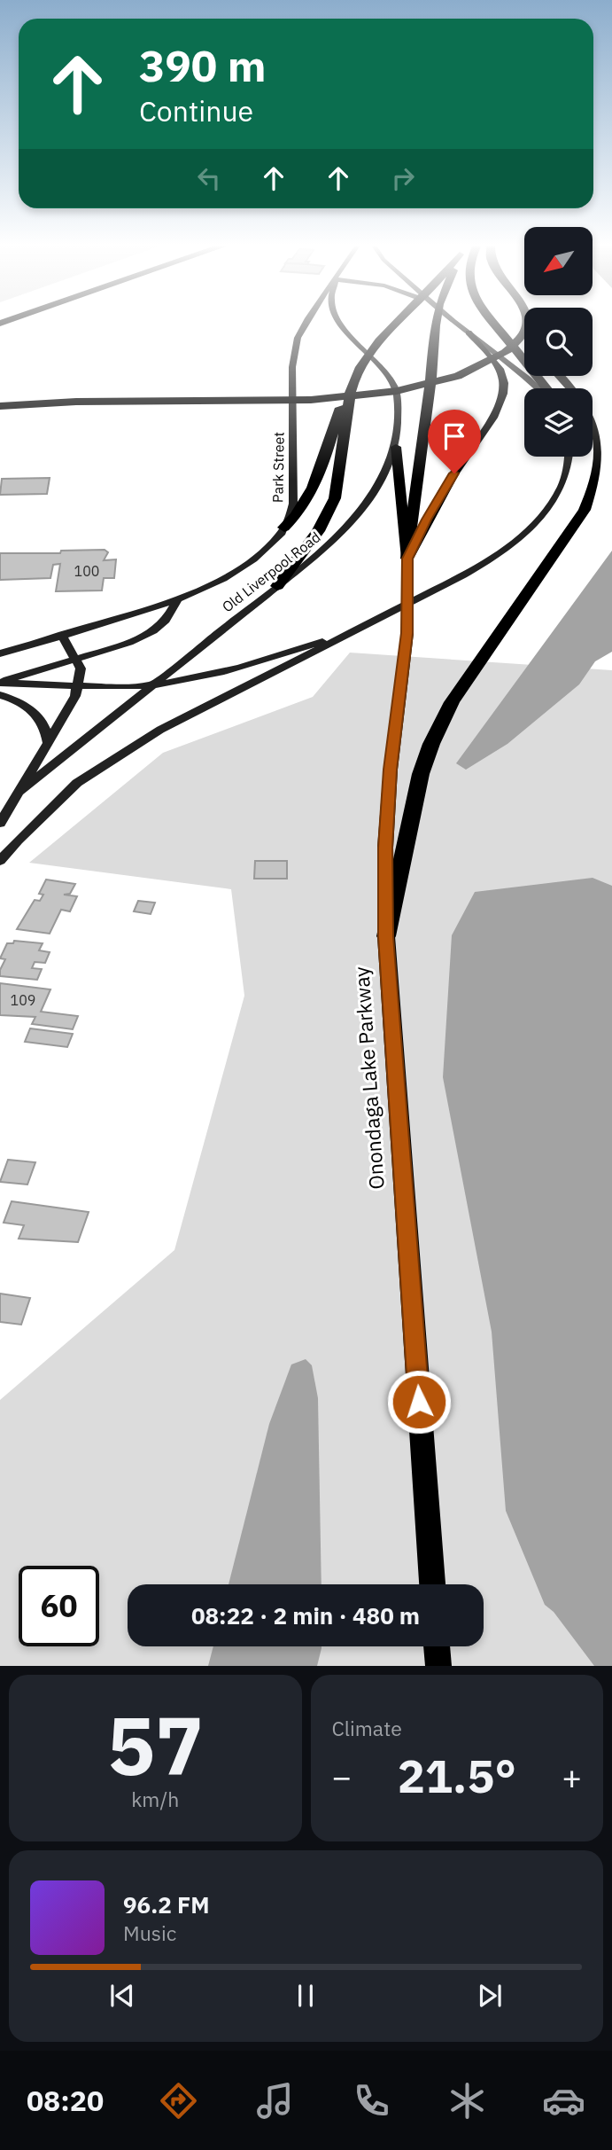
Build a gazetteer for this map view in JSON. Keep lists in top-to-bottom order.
{
  "streets": {
    "main road": ["Park Street", "Old Liverpool Road", "Onondaga Lake Parkway"]
  },
  "crossings": [
    ["Old Liverpool Road", "Onondaga Lake Parkway"]
  ],
  "house_numbers": ["100", "109"],
  "north": "bottom left",
  "page": {
    "turn": ["390 m", "Continue"],
    "limit": "60",
    "trip": "08:22 · 2 min · 480 m",
    "tile": [
      ["57", "km/h"],
      "Climate"
    ],
    "heat": ["−", "21.5°", "+"],
    "song": ["96.2 FM", "Music"],
    "tabs": "08:20"
  }
}
